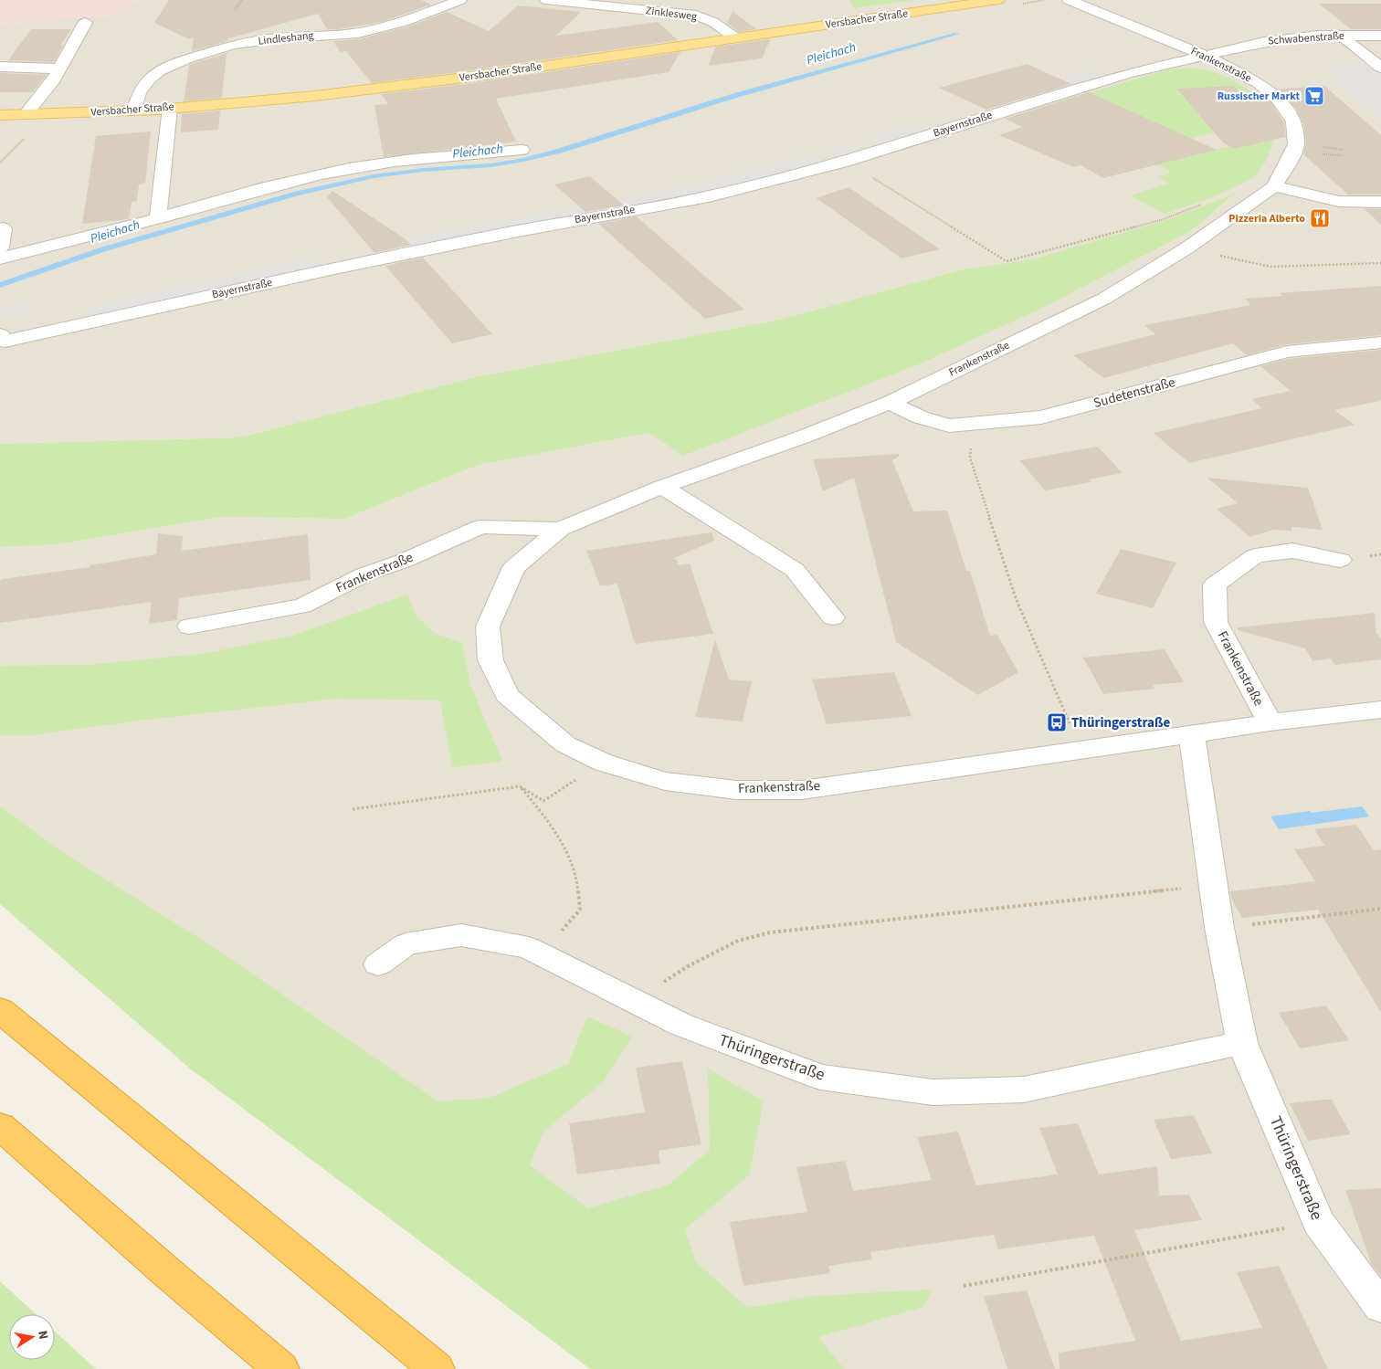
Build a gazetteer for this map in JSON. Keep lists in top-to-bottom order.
{
  "streets": {
    "main road": ["Versbacher Straße"],
    "street": [
      "Zinklesweg",
      "Lindleshang",
      "Schwabenstraße",
      "Frankenstraße",
      "Bayernstraße",
      "Sudetenstraße",
      "Thüringerstraße"
    ]
  },
  "crossings": [
    ["Zinklesweg", "Versbacher Straße"],
    ["Versbacher Straße", "Lindleshang"],
    ["Schwabenstraße", "Frankenstraße"],
    ["Schwabenstraße", "Bayernstraße"],
    ["Frankenstraße", "Bayernstraße"],
    ["Frankenstraße", "Sudetenstraße"],
    ["Frankenstraße", "Thüringerstraße"]
  ],
  "water": ["Pleichach"],
  "places": {
    "supermarket": ["Russischer Markt"],
    "restaurant": ["Pizzeria Alberto"],
    "bus stop": ["Thüringerstraße"]
  },
  "north": "right"
}
